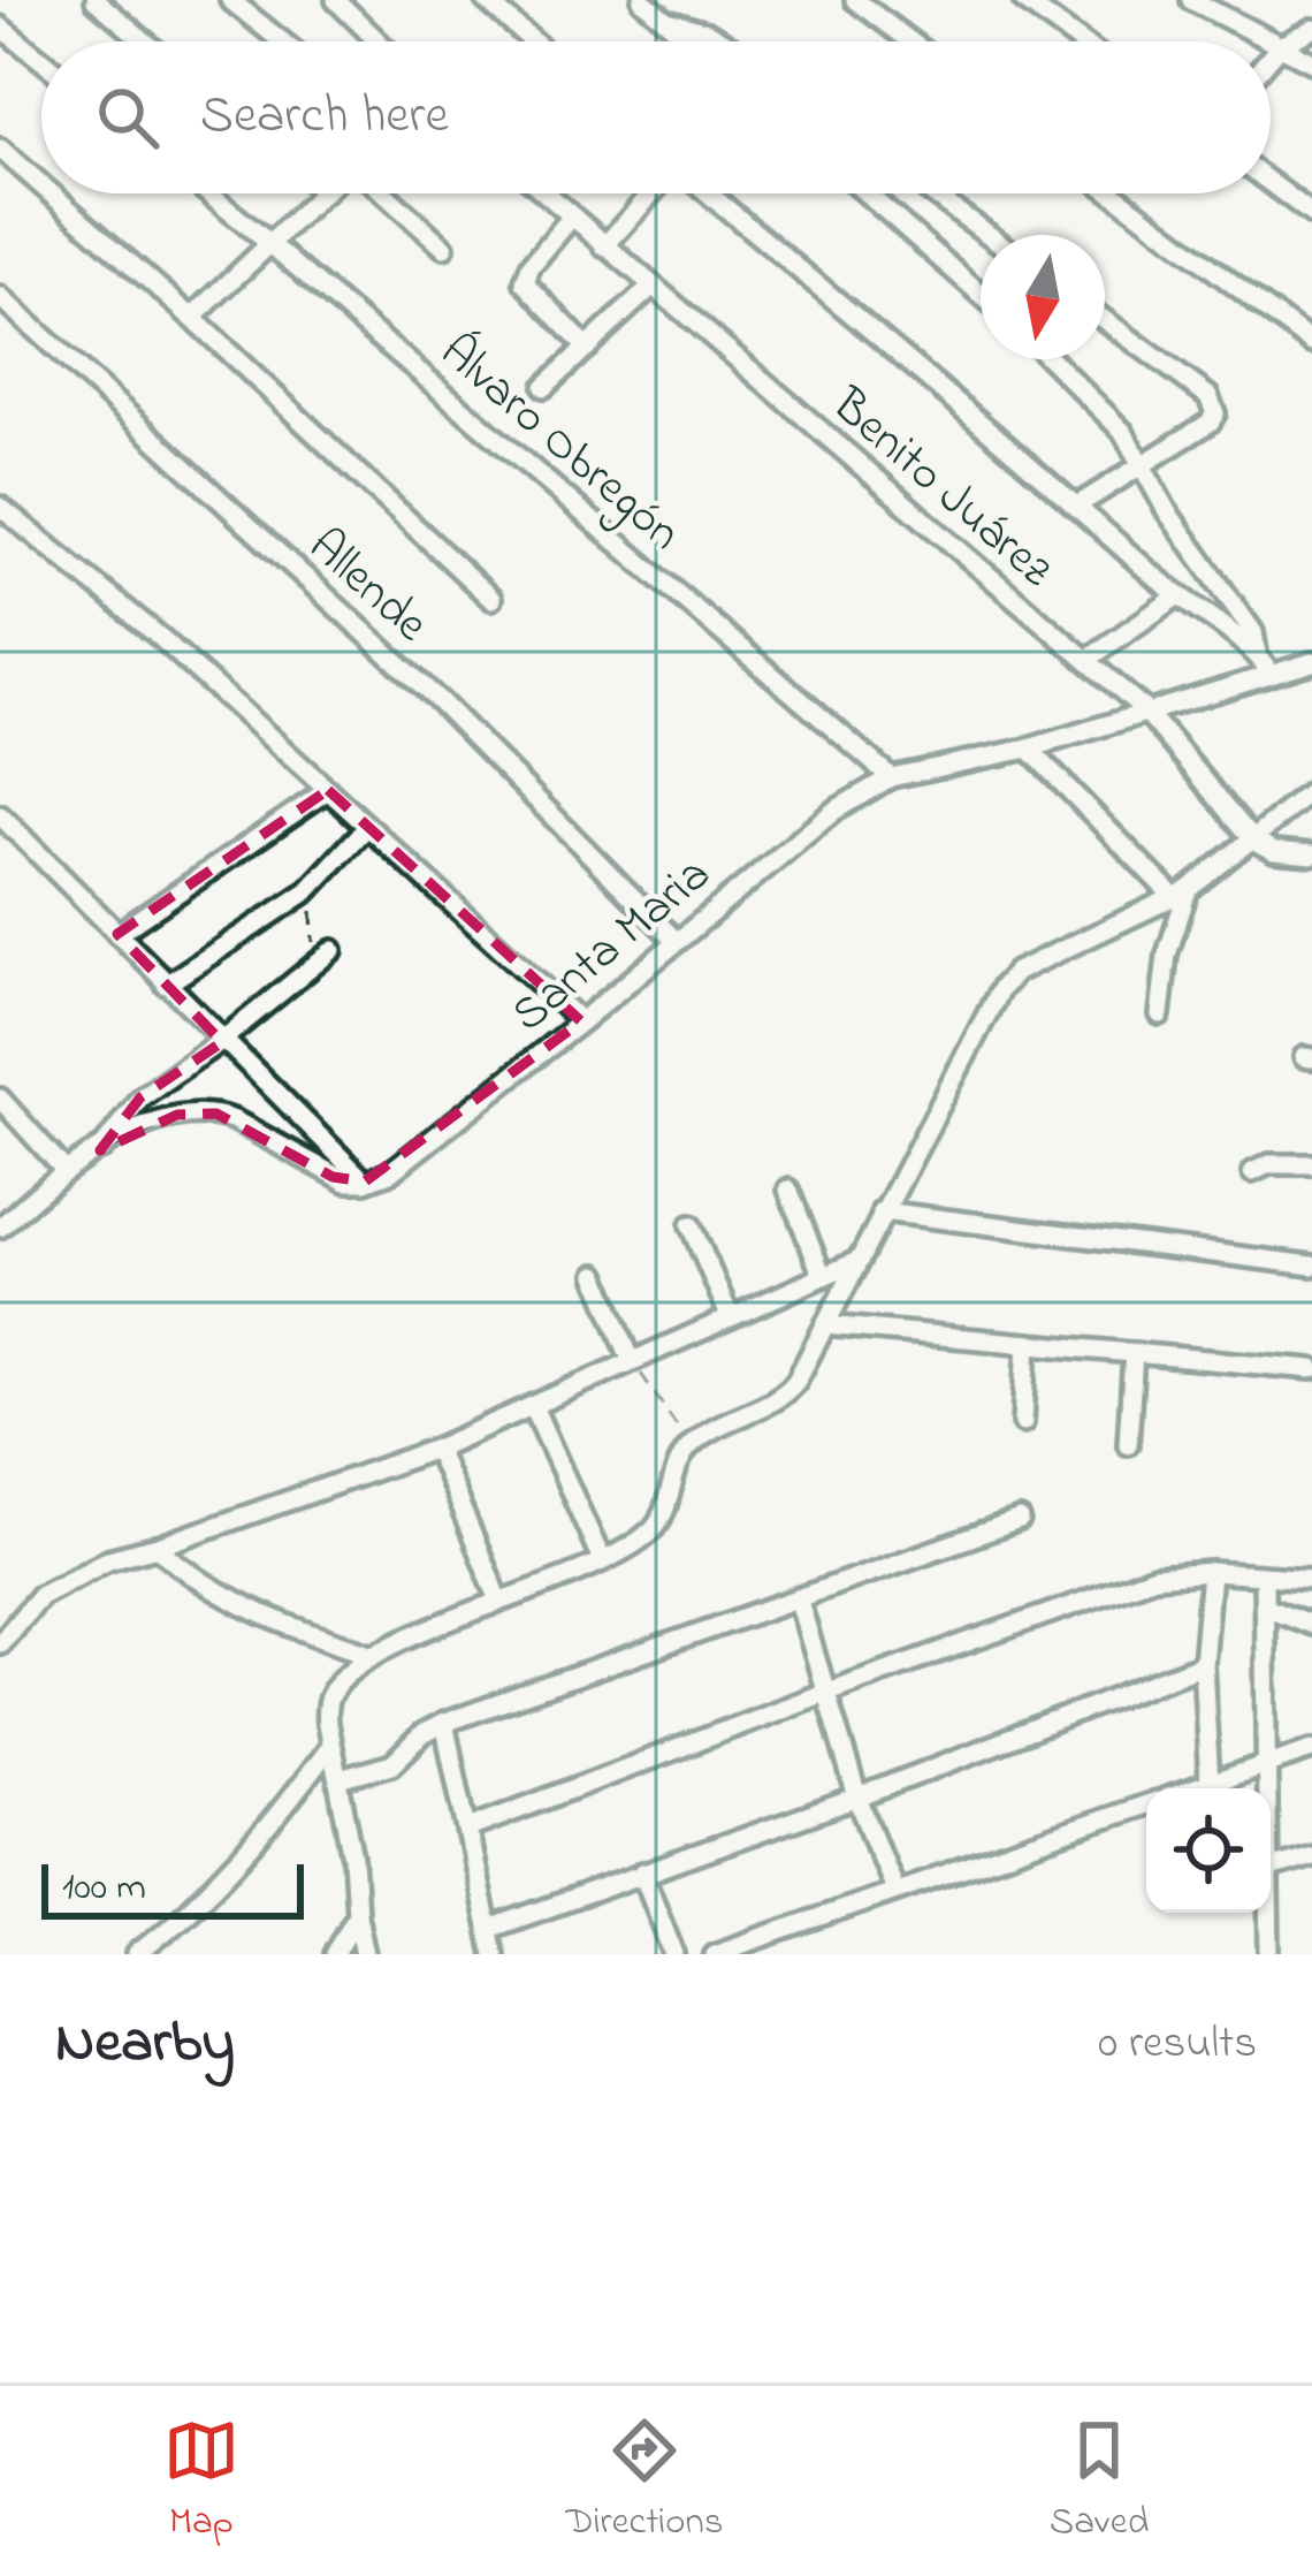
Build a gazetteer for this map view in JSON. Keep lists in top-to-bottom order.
{
  "streets": {
    "street": [
      "Álvaro Obregón",
      "Benito Juárez",
      "Allende",
      "Santa Maria"
    ]
  },
  "crossings": [
    ["Álvaro Obregón", "Santa Maria"],
    ["Benito Juárez", "Santa Maria"],
    ["Allende", "Santa Maria"]
  ],
  "scale_bar": "100 m",
  "north": "bottom",
  "page": {
    "search": "Search here",
    "scale": "100 m",
    "heading": ["Nearby", "0 results"],
    "nav": ["Map", "Directions", "Saved"]
  }
}
